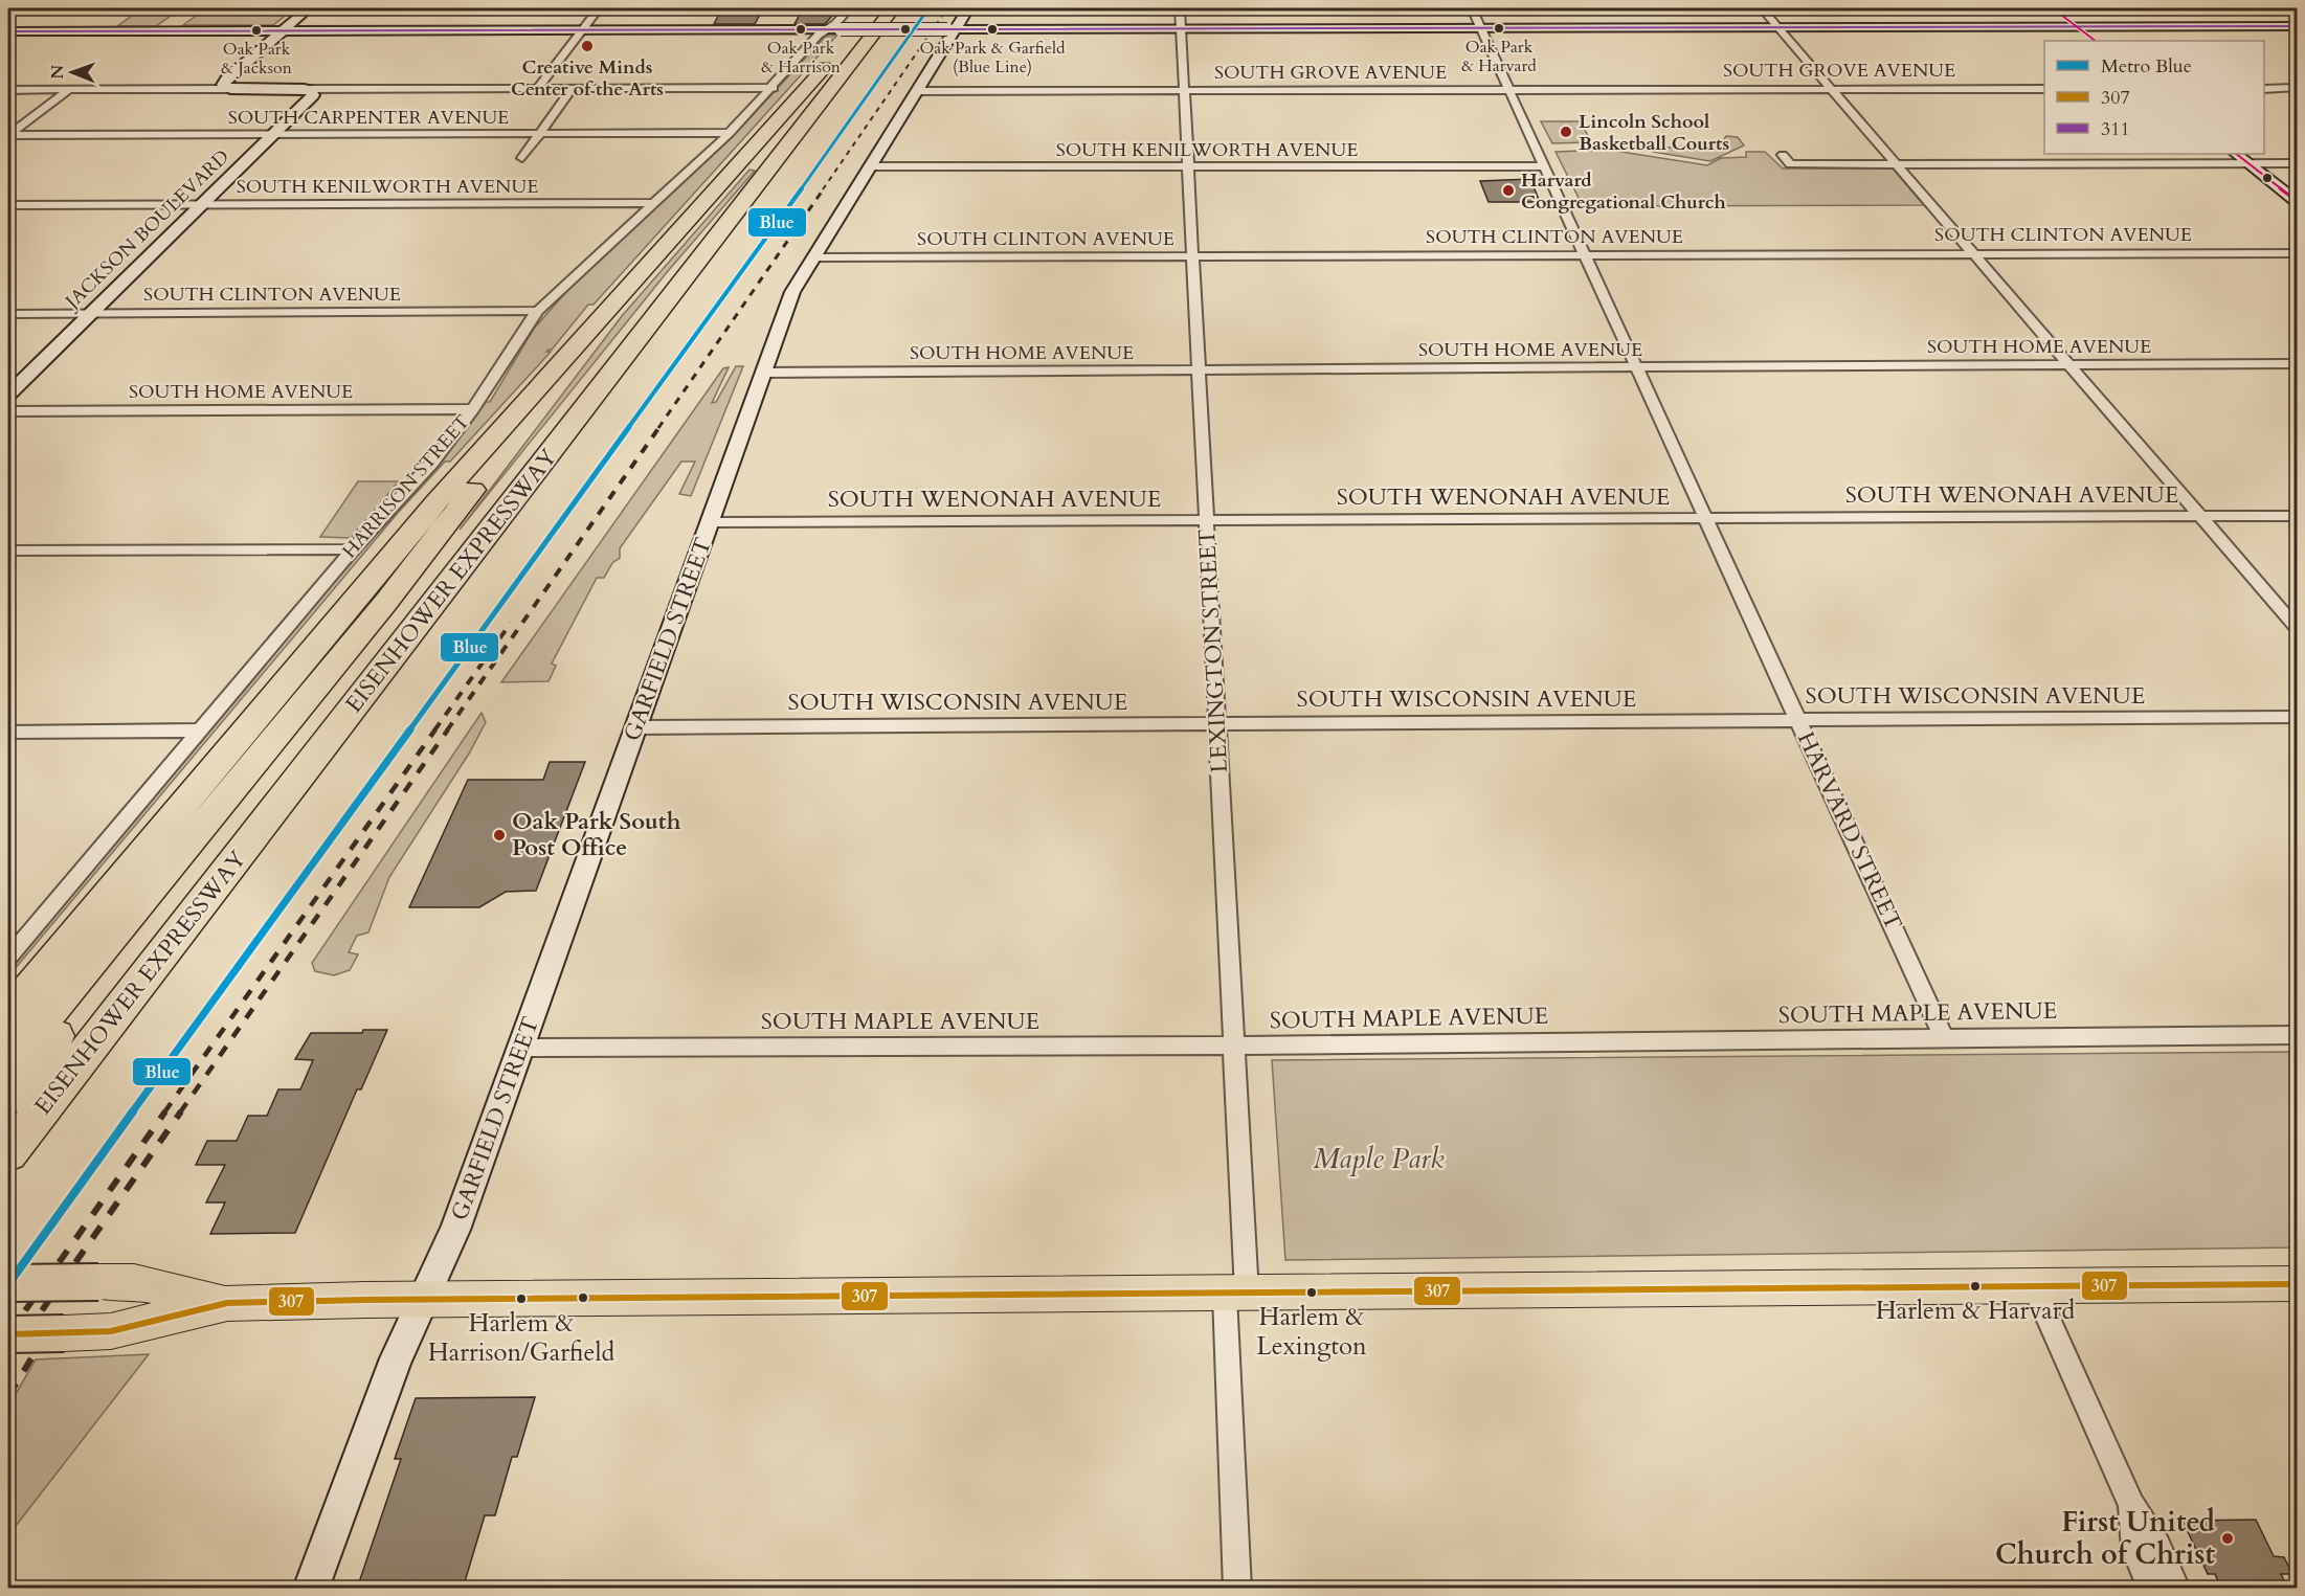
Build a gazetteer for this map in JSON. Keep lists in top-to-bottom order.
{
  "streets": {
    "highway": ["EISENHOWER EXPRESSWAY"],
    "street": [
      "SOUTH GROVE AVENUE",
      "SOUTH CARPENTER AVENUE",
      "SOUTH KENILWORTH AVENUE",
      "JACKSON BOULEVARD",
      "SOUTH CLINTON AVENUE",
      "SOUTH HOME AVENUE",
      "HARRISON STREET",
      "SOUTH WENONAH AVENUE",
      "GARFIELD STREET",
      "LEXINGTON STREET",
      "SOUTH WISCONSIN AVENUE",
      "HARVARD STREET",
      "SOUTH MAPLE AVENUE"
    ]
  },
  "crossings": [
    ["SOUTH GROVE AVENUE", "GARFIELD STREET"],
    ["SOUTH GROVE AVENUE", "LEXINGTON STREET"],
    ["SOUTH GROVE AVENUE", "HARVARD STREET"],
    ["SOUTH CARPENTER AVENUE", "JACKSON BOULEVARD"],
    ["SOUTH CARPENTER AVENUE", "HARRISON STREET"],
    ["SOUTH KENILWORTH AVENUE", "JACKSON BOULEVARD"],
    ["SOUTH KENILWORTH AVENUE", "HARRISON STREET"],
    ["SOUTH KENILWORTH AVENUE", "GARFIELD STREET"],
    ["SOUTH KENILWORTH AVENUE", "LEXINGTON STREET"],
    ["SOUTH KENILWORTH AVENUE", "HARVARD STREET"],
    ["JACKSON BOULEVARD", "SOUTH CLINTON AVENUE"],
    ["SOUTH CLINTON AVENUE", "HARRISON STREET"],
    ["SOUTH CLINTON AVENUE", "GARFIELD STREET"],
    ["SOUTH CLINTON AVENUE", "LEXINGTON STREET"],
    ["SOUTH CLINTON AVENUE", "HARVARD STREET"],
    ["SOUTH HOME AVENUE", "HARRISON STREET"],
    ["SOUTH HOME AVENUE", "GARFIELD STREET"],
    ["SOUTH HOME AVENUE", "LEXINGTON STREET"],
    ["SOUTH HOME AVENUE", "HARVARD STREET"],
    ["SOUTH WENONAH AVENUE", "GARFIELD STREET"],
    ["SOUTH WENONAH AVENUE", "LEXINGTON STREET"],
    ["SOUTH WENONAH AVENUE", "HARVARD STREET"],
    ["GARFIELD STREET", "SOUTH WISCONSIN AVENUE"],
    ["GARFIELD STREET", "SOUTH MAPLE AVENUE"],
    ["LEXINGTON STREET", "SOUTH WISCONSIN AVENUE"],
    ["LEXINGTON STREET", "SOUTH MAPLE AVENUE"],
    ["SOUTH WISCONSIN AVENUE", "HARVARD STREET"],
    ["HARVARD STREET", "SOUTH MAPLE AVENUE"]
  ],
  "parks": ["Maple Park"],
  "places": [
    "Oak Park & Harvard",
    "Oak Park & Harrison",
    "Oak Park & Garfield (Blue Line)",
    "Oak Park & Jackson",
    "Creative Minds Center of the Arts",
    "Lincoln School Basketball Courts",
    "Harvard Congregational Church",
    "Oak Park South Post Office",
    "Harlem & Harvard",
    "Harlem & Lexington",
    "Harlem & Harrison/Garfield",
    "First United Church of Christ"
  ],
  "lines": ["metro line Blue", "transit line 311", "transit line 307"],
  "legend": ["Metro Blue", "307", "311"],
  "north": "left"
}
